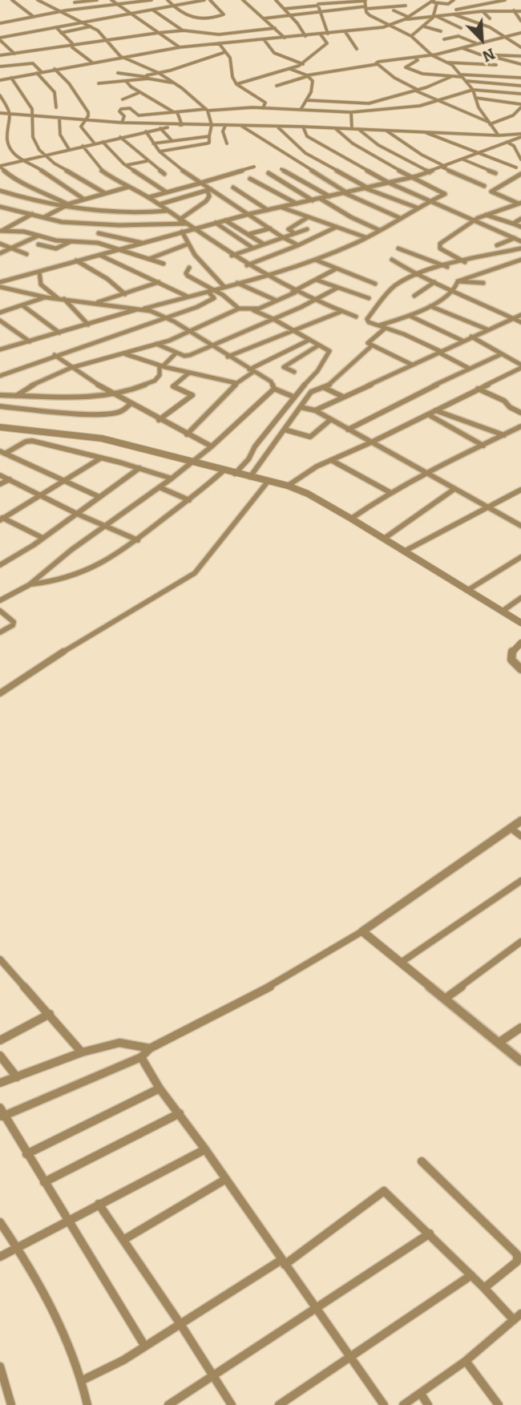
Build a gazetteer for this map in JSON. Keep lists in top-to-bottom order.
{
  "north": "bottom right"
}
